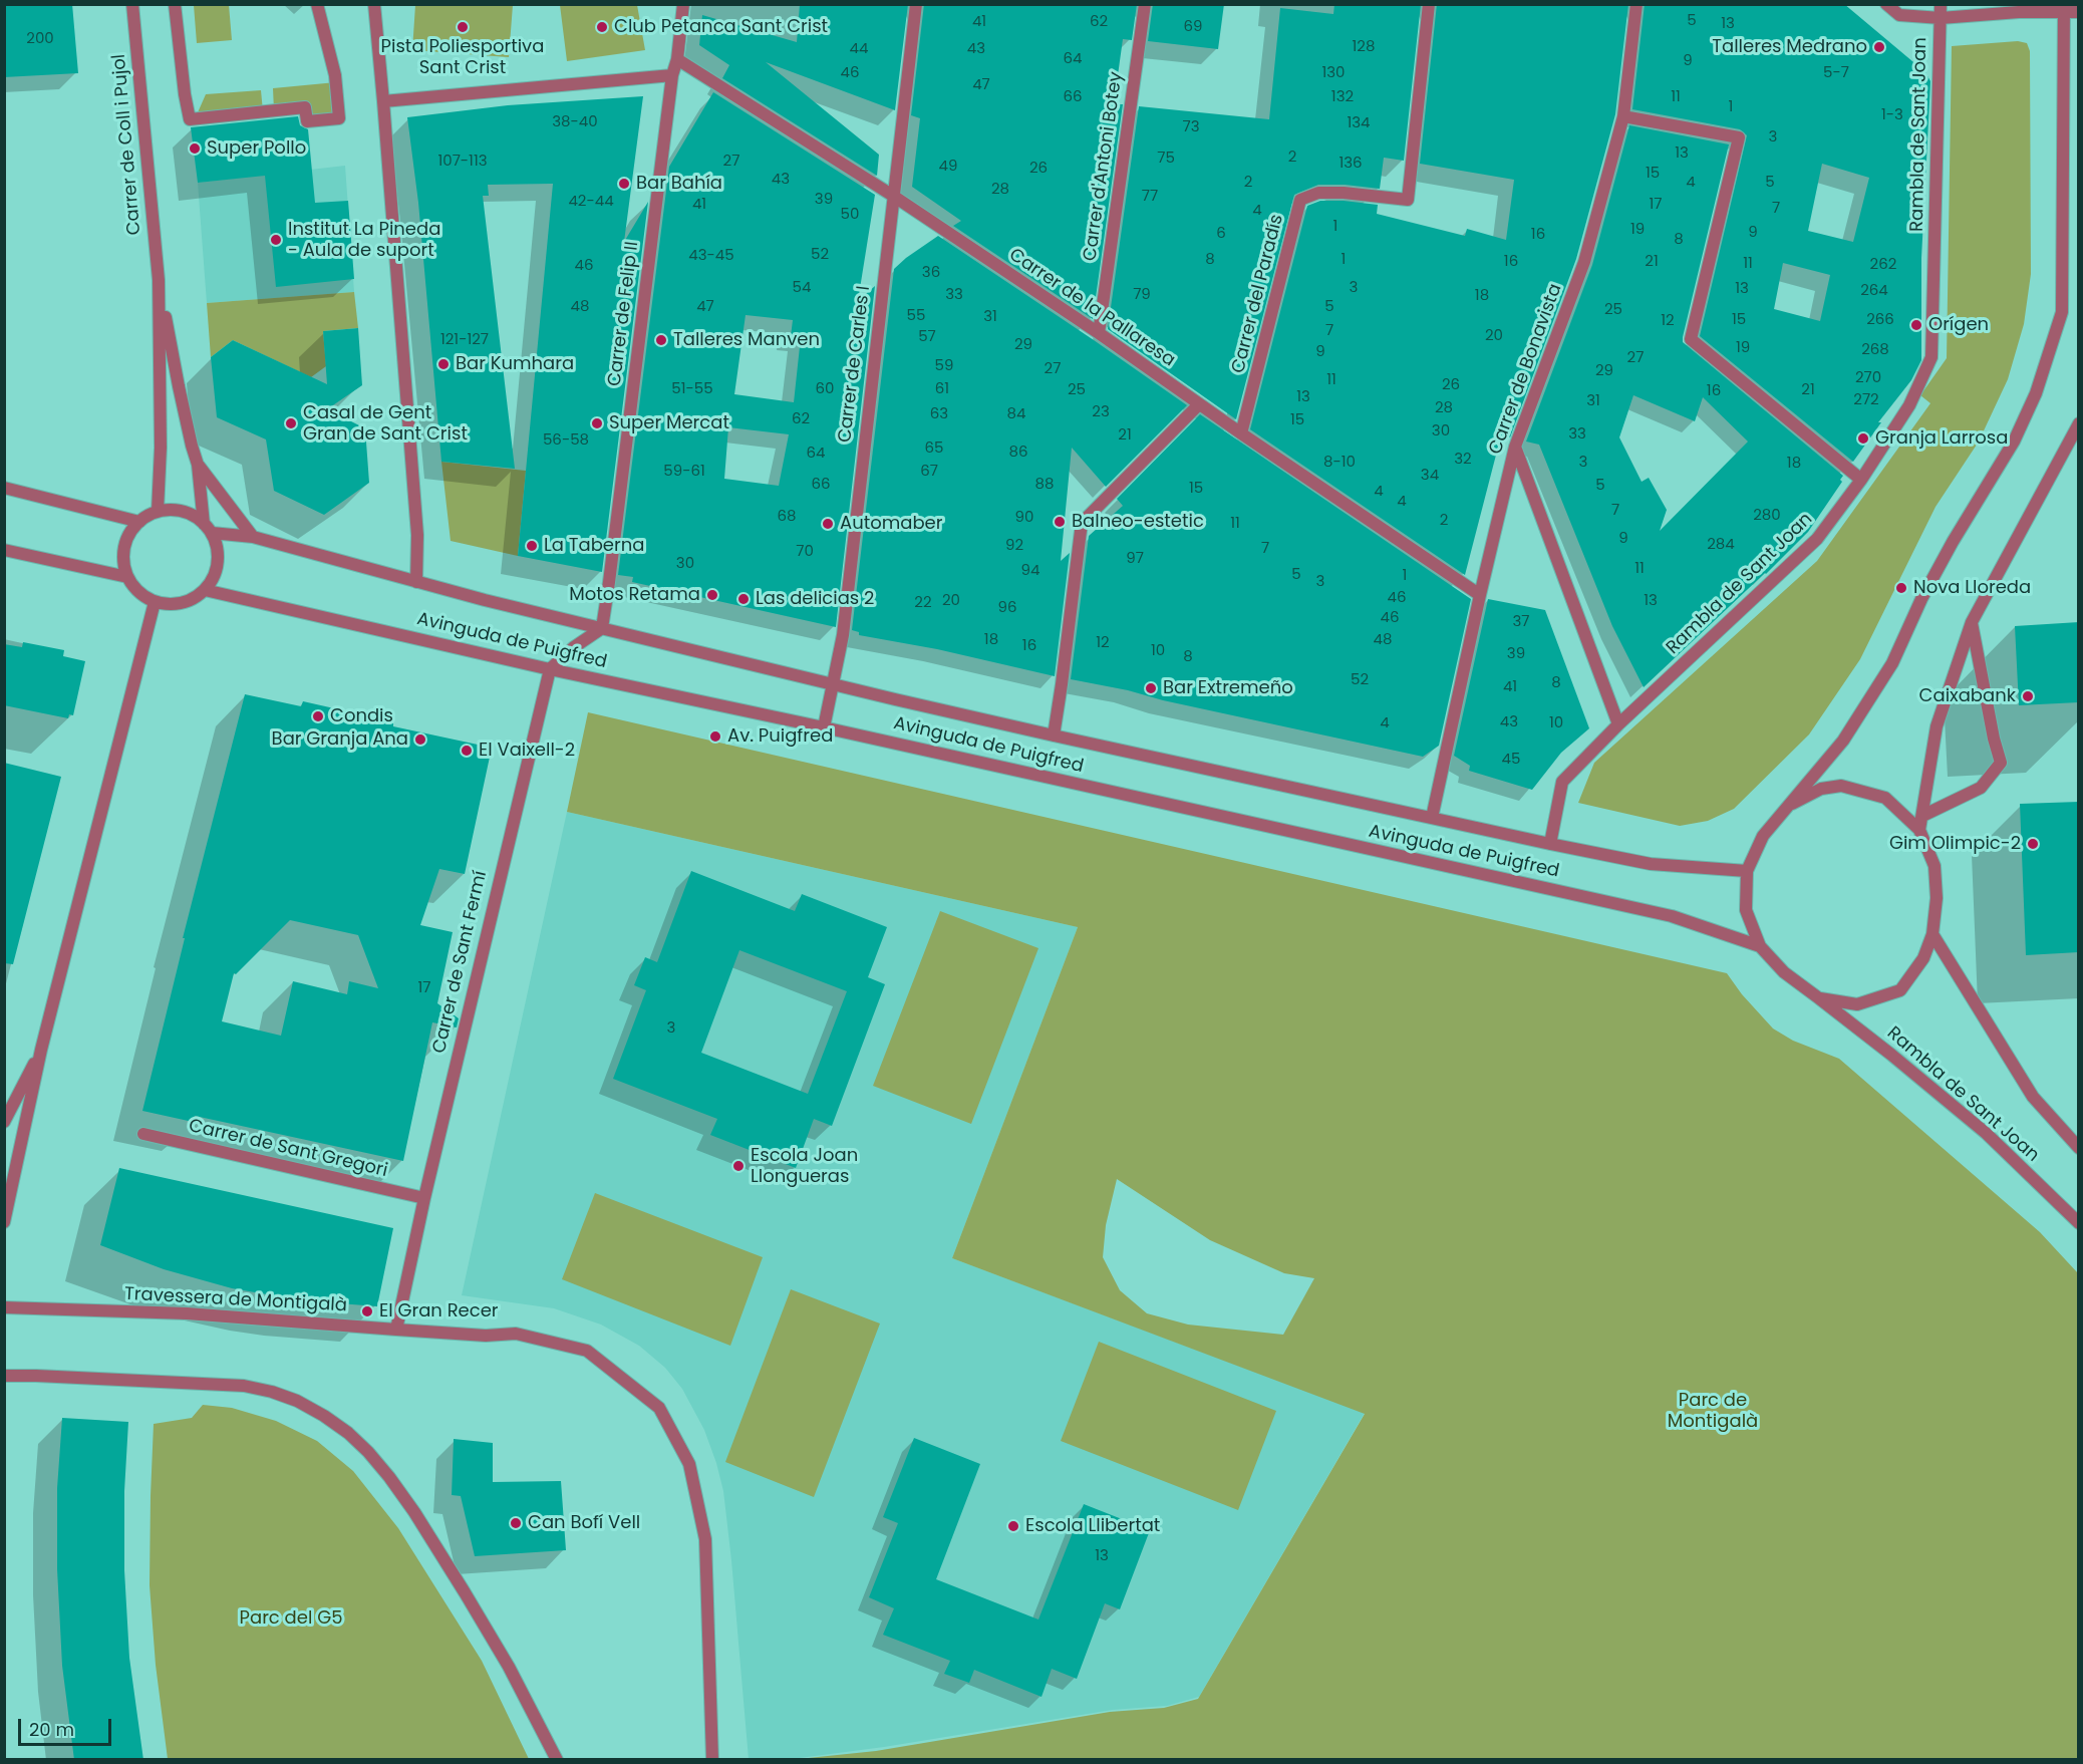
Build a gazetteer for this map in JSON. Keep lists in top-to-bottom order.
{
  "streets": {
    "street": [
      "Rambla de Sant Joan",
      "Carrer de Coll i Pujol",
      "Carrer d'Antoni Botey",
      "Carrer del Paradís",
      "Carrer de la Pallaresa",
      "Carrer de Felip II",
      "Carrer de Carles I",
      "Carrer de Bonavista",
      "Avinguda de Puigfred",
      "Carrer de Sant Fermí",
      "Carrer de Sant Gregori",
      "Travessera de Montigalà"
    ]
  },
  "crossings": [
    ["Rambla de Sant Joan", "Avinguda de Puigfred"],
    ["Carrer de Coll i Pujol", "Avinguda de Puigfred"],
    ["Carrer d'Antoni Botey", "Carrer de la Pallaresa"],
    ["Carrer del Paradís", "Carrer de la Pallaresa"],
    ["Carrer de la Pallaresa", "Carrer de Felip II"],
    ["Carrer de la Pallaresa", "Carrer de Carles I"],
    ["Carrer de la Pallaresa", "Carrer de Bonavista"],
    ["Carrer de Felip II", "Avinguda de Puigfred"],
    ["Carrer de Carles I", "Avinguda de Puigfred"],
    ["Carrer de Bonavista", "Avinguda de Puigfred"],
    ["Avinguda de Puigfred", "Carrer de Sant Fermí"],
    ["Carrer de Sant Fermí", "Carrer de Sant Gregori"],
    ["Carrer de Sant Fermí", "Travessera de Montigalà"]
  ],
  "parks": ["Parc de Montigalà", "Parc del G5"],
  "places": [
    "Pista Poliesportiva Sant Crist",
    "Club Petanca Sant Crist",
    "Talleres Medrano",
    "Super Pollo",
    "Bar Bahía",
    "Institut La Pineda - Aula de suport",
    "Orígen",
    "Talleres Manven",
    "Bar Kumhara",
    "Casal de Gent Gran de Sant Crist",
    "Super Mercat",
    "Granja Larrosa",
    "Balneo-estetic",
    "Automaber",
    "La Taberna",
    "Nova Lloreda",
    "Motos Retama",
    "Las delicias 2",
    "Bar Extremeño",
    "Caixabank",
    "Condis",
    "Av. Puigfred",
    "Bar Granja Ana",
    "El Vaixell-2",
    "Gim Olimpic-2",
    "Escola Joan Llongueras",
    "El Gran Recer",
    "Can Bofí Vell",
    "Escola Llibertat"
  ],
  "house_numbers": [
    "5",
    "41",
    "62",
    "13",
    "69",
    "200",
    "128",
    "44",
    "43",
    "64",
    "9",
    "46",
    "130",
    "5-7",
    "47",
    "66",
    "132",
    "11",
    "1",
    "1-3",
    "38-40",
    "134",
    "73",
    "3",
    "13",
    "2",
    "75",
    "107-113",
    "27",
    "136",
    "49",
    "26",
    "15",
    "43",
    "2",
    "4",
    "5",
    "28",
    "77",
    "39",
    "42-44",
    "41",
    "17",
    "7",
    "4",
    "50",
    "1",
    "19",
    "9",
    "6",
    "16",
    "8",
    "52",
    "43-45",
    "8",
    "1",
    "16",
    "21",
    "11",
    "262",
    "46",
    "36",
    "54",
    "3",
    "13",
    "264",
    "33",
    "79",
    "18",
    "48",
    "47",
    "5",
    "25",
    "55",
    "31",
    "15",
    "266",
    "12",
    "7",
    "20",
    "57",
    "121-127",
    "29",
    "19",
    "268",
    "9",
    "27",
    "59",
    "27",
    "29",
    "270",
    "11",
    "26",
    "51-55",
    "60",
    "61",
    "25",
    "21",
    "16",
    "13",
    "272",
    "31",
    "28",
    "23",
    "63",
    "84",
    "62",
    "15",
    "30",
    "33",
    "21",
    "56-58",
    "65",
    "86",
    "64",
    "32",
    "8-10",
    "3",
    "18",
    "59-61",
    "67",
    "34",
    "66",
    "88",
    "5",
    "15",
    "4",
    "4",
    "7",
    "280",
    "68",
    "90",
    "2",
    "11",
    "9",
    "284",
    "92",
    "7",
    "70",
    "97",
    "30",
    "11",
    "94",
    "5",
    "1",
    "3",
    "46",
    "20",
    "13",
    "22",
    "96",
    "46",
    "37",
    "18",
    "48",
    "12",
    "16",
    "10",
    "39",
    "8",
    "52",
    "8",
    "41",
    "43",
    "4",
    "10",
    "45",
    "17",
    "3",
    "13"
  ],
  "scale_bar": "20 m"
}
